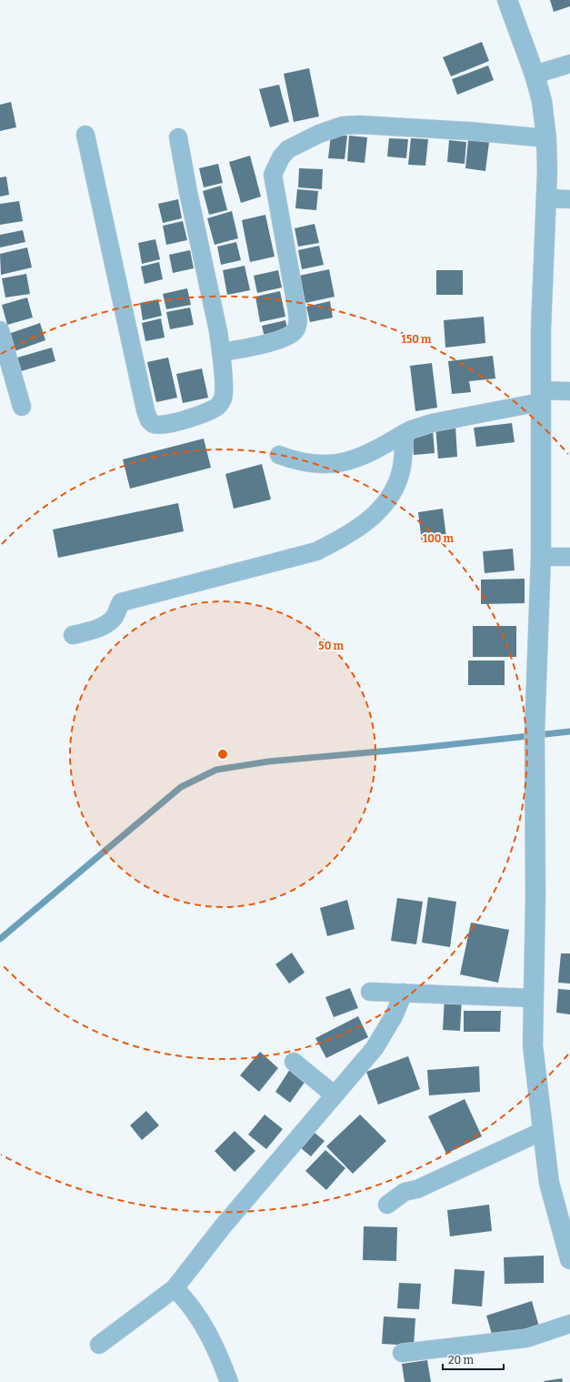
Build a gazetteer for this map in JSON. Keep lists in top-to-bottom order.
{
  "scale_bar": "20 m",
  "rings": ["150 m", "100 m", "50 m"]
}
